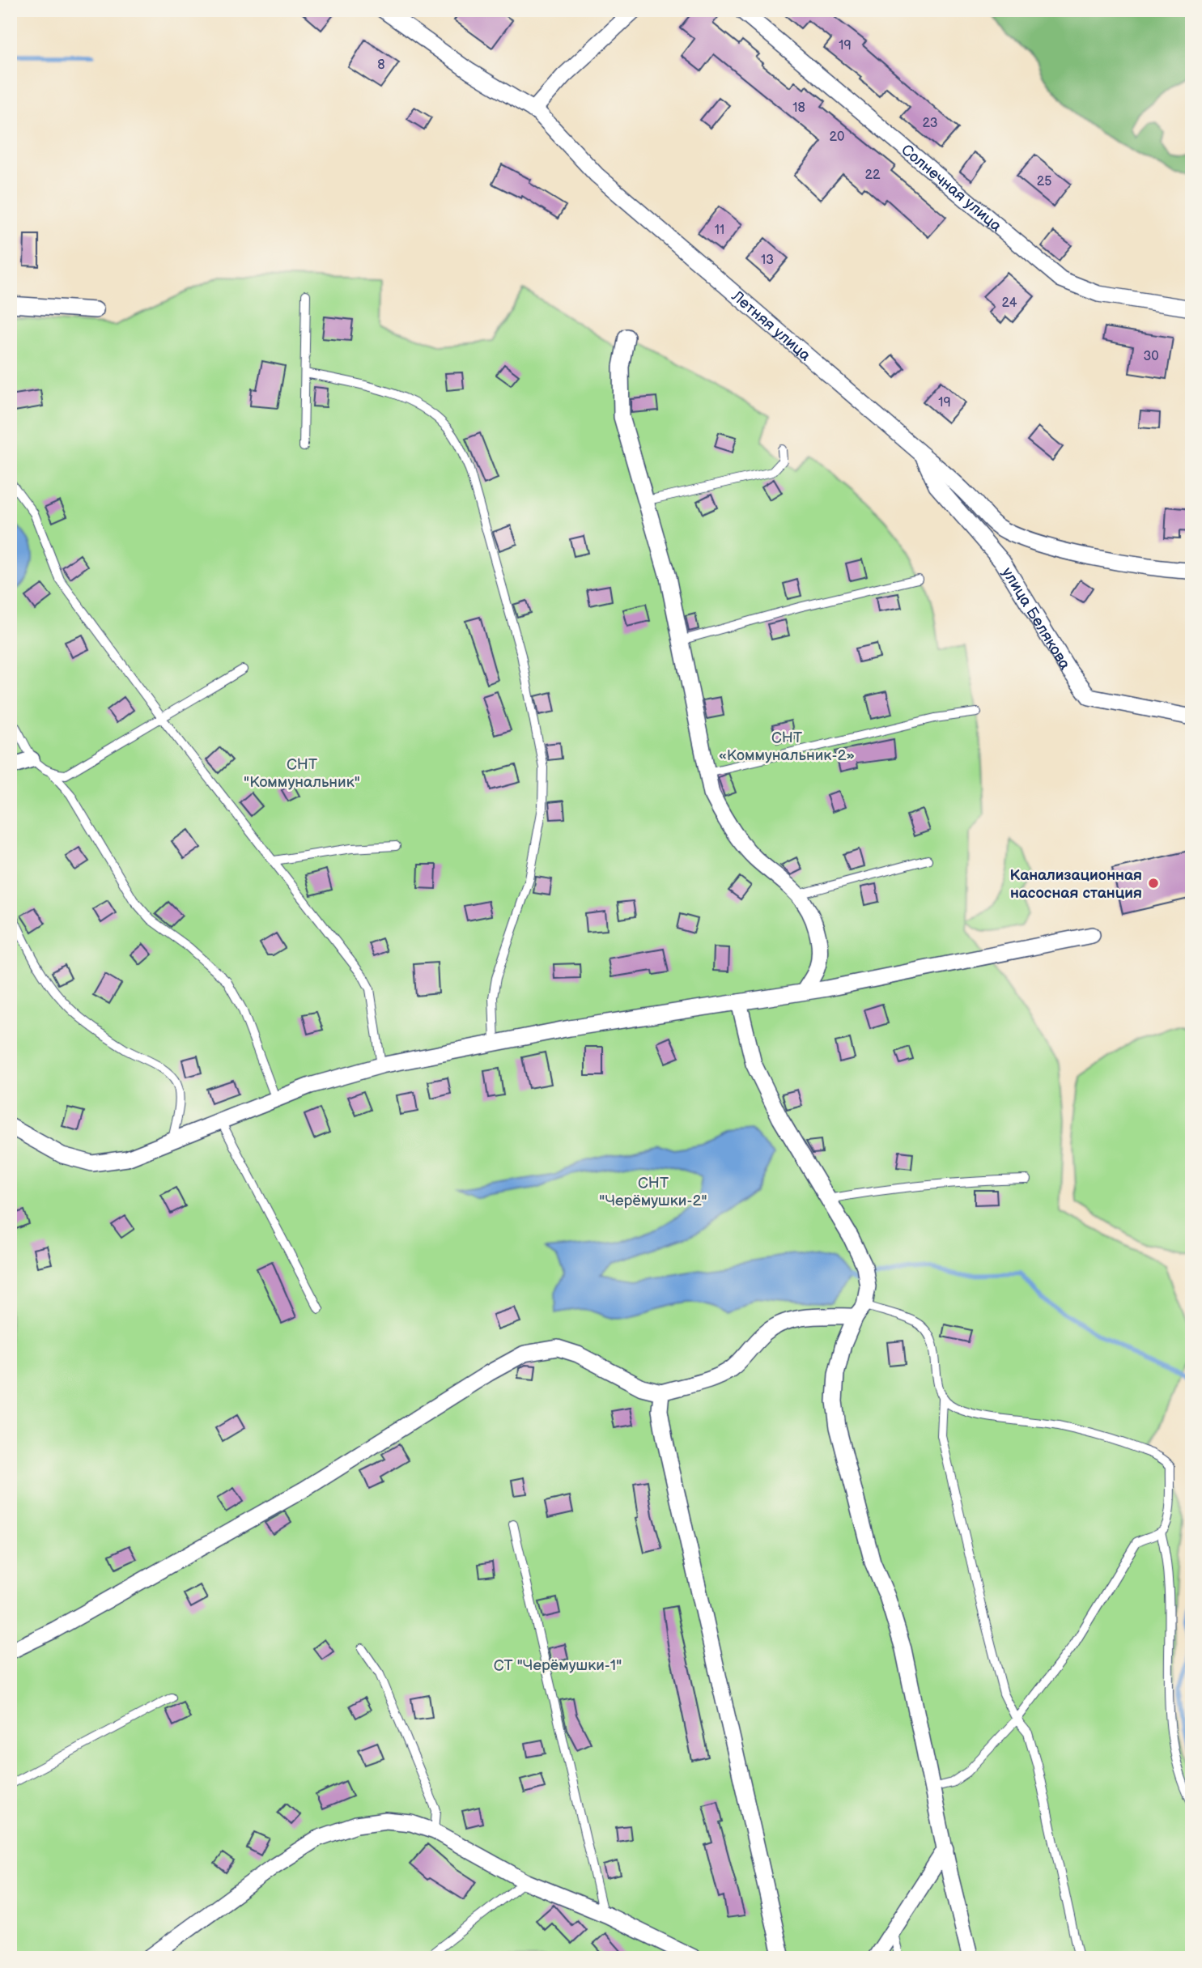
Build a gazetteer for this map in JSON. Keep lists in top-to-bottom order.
{
  "streets": {
    "street": ["Солнечная улица", "Летняя улица", "улица Белякова"]
  },
  "crossings": [
    ["Летняя улица", "улица Белякова"]
  ],
  "parks": [
    "СНТ «Коммунальник-2»",
    "СНТ \"Коммунальник\"",
    "СНТ \"Черёмушки-2\"",
    "СТ \"Черёмушки-1\""
  ],
  "places": ["Канализационная насосная станция"],
  "house_numbers": [
    "19",
    "8",
    "18",
    "23",
    "20",
    "22",
    "25",
    "11",
    "13",
    "24",
    "30",
    "19"
  ]
}
